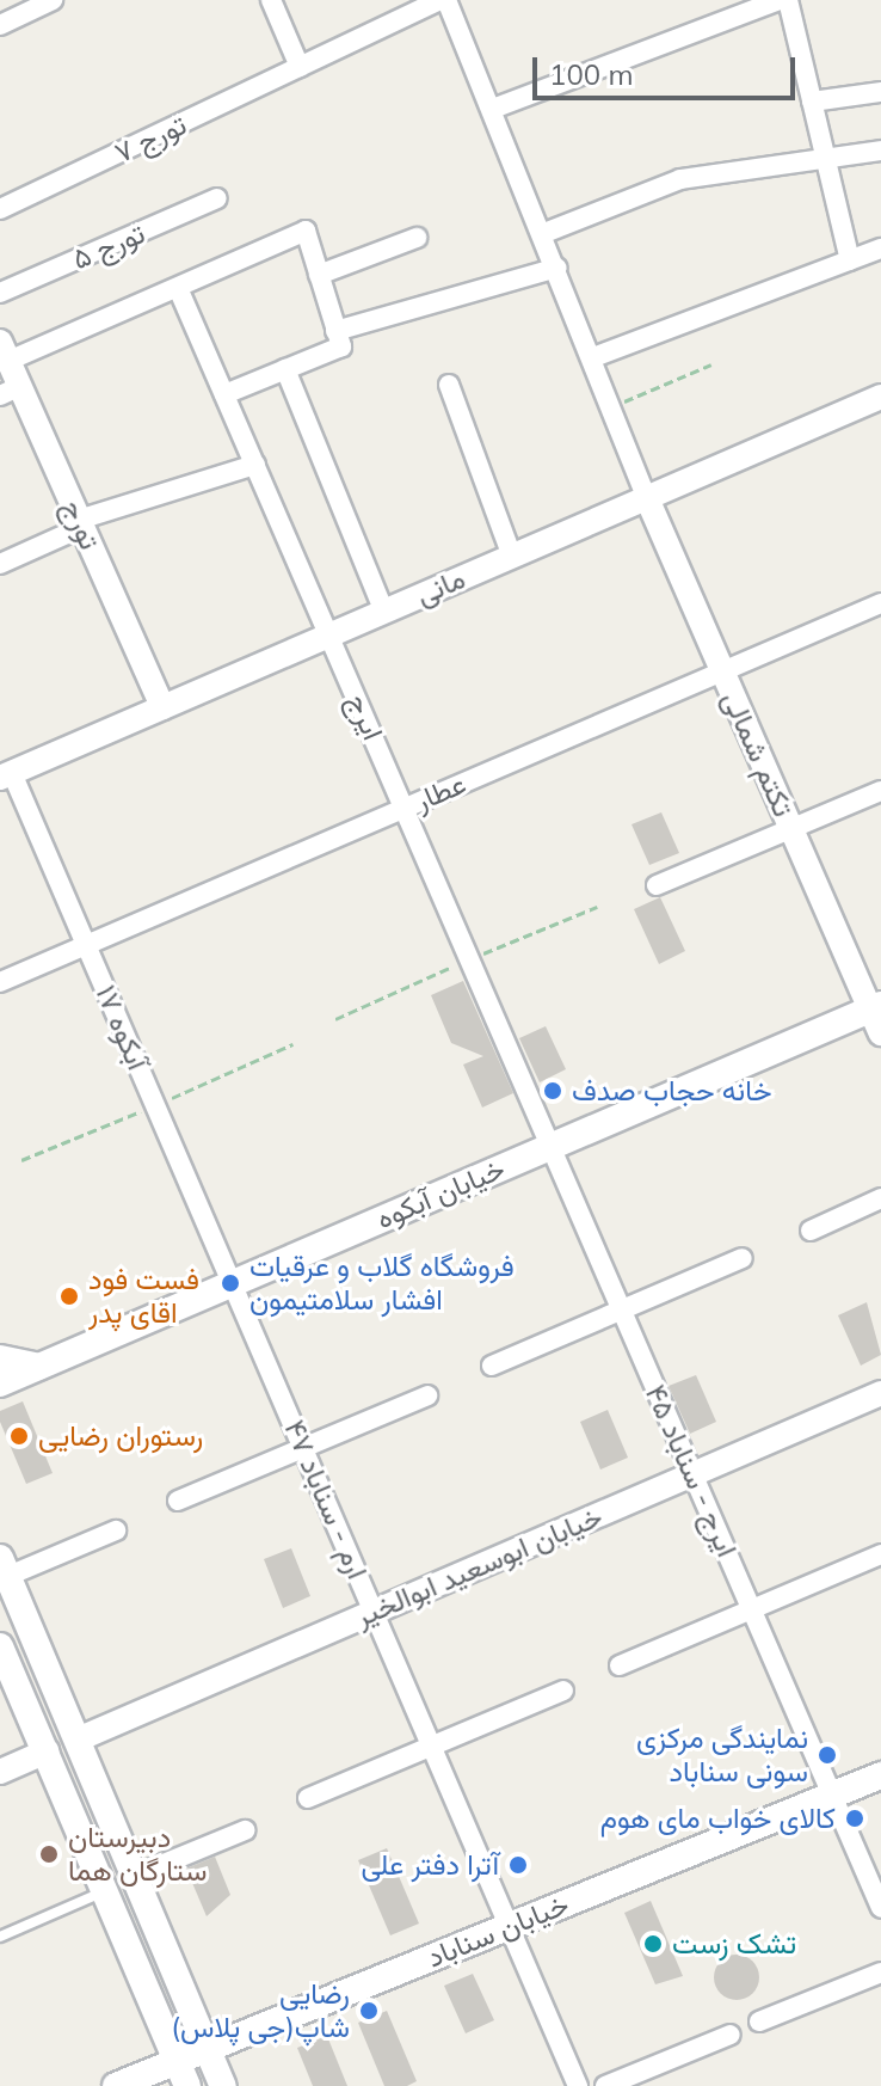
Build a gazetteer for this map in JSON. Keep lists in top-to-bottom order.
{
  "streets": {
    "main road": ["خیابان آبکوه", "خیابان سناباد"],
    "street": [
      "تورج ۷",
      "تورج ۵",
      "تورج",
      "مانی",
      "ایرج",
      "تکتم شمالی",
      "عطار",
      "آبکوه ۱۷",
      "ایرج - سناباد ۴۵",
      "ارم - سناباد ۴۷",
      "خیابان ابوسعید ابوالخیر"
    ]
  },
  "crossings": [
    ["تورج", "مانی"],
    ["مانی", "ایرج"],
    ["مانی", "تکتم شمالی"],
    ["مانی", "آبکوه ۱۷"],
    ["ایرج", "عطار"],
    ["ایرج", "خیابان آبکوه"],
    ["ایرج", "ایرج - سناباد ۴۵"],
    ["تکتم شمالی", "عطار"],
    ["تکتم شمالی", "خیابان آبکوه"],
    ["عطار", "آبکوه ۱۷"],
    ["آبکوه ۱۷", "خیابان آبکوه"],
    ["آبکوه ۱۷", "ارم - سناباد ۴۷"],
    ["خیابان آبکوه", "ایرج - سناباد ۴۵"],
    ["خیابان آبکوه", "ارم - سناباد ۴۷"],
    ["ایرج - سناباد ۴۵", "خیابان ابوسعید ابوالخیر"],
    ["ایرج - سناباد ۴۵", "خیابان سناباد"],
    ["ارم - سناباد ۴۷", "خیابان ابوسعید ابوالخیر"],
    ["ارم - سناباد ۴۷", "خیابان سناباد"]
  ],
  "places": [
    "خانه حجاب صدف",
    "فروشگاه گلاب و عرقیات افشار سلامتیمون",
    "فست فود اقای پدر",
    "رستوران رضایی",
    "نمایندگی مرکزی سونی سناباد",
    "کالای خواب مای هوم",
    "دبیرستان ستارگان هما",
    "آترا دفتر علی",
    "تشک زست",
    "رضایی شاپ(جی پلاس)"
  ],
  "scale_bar": "100 m"
}
